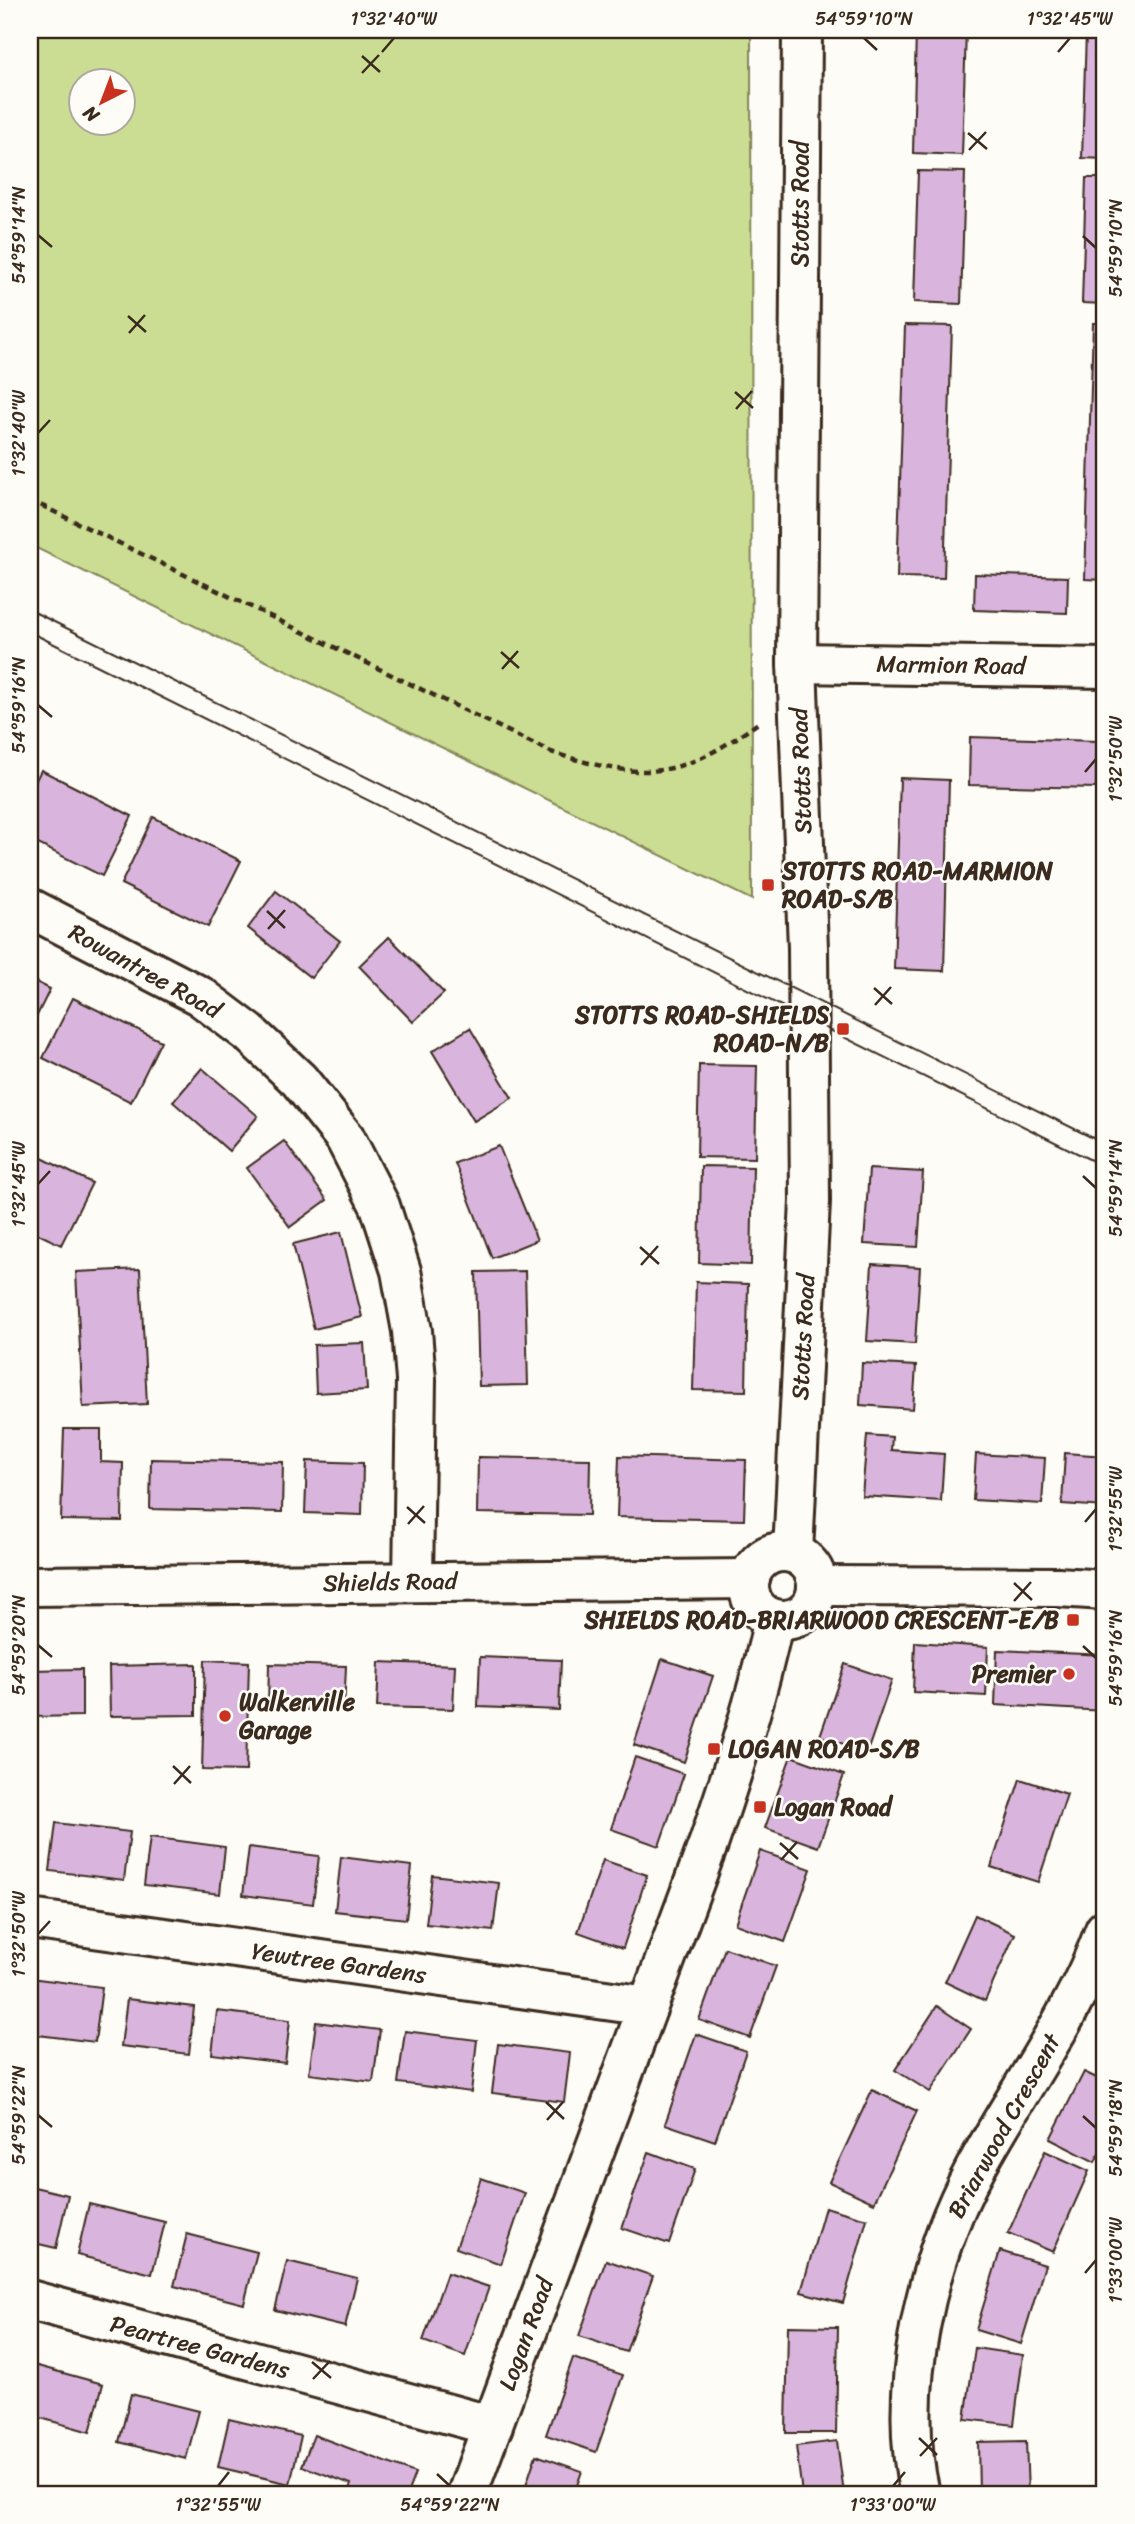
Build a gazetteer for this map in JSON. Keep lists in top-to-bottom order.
{
  "streets": {
    "street": [
      "Stotts Road",
      "Marmion Road",
      "Rowantree Road",
      "Shields Road",
      "Yewtree Gardens",
      "Briarwood Crescent",
      "Logan Road",
      "Peartree Gardens"
    ]
  },
  "crossings": [
    ["Stotts Road", "Marmion Road"],
    ["Stotts Road", "Shields Road"],
    ["Stotts Road", "Logan Road"],
    ["Rowantree Road", "Shields Road"],
    ["Shields Road", "Logan Road"],
    ["Yewtree Gardens", "Logan Road"],
    ["Logan Road", "Peartree Gardens"]
  ],
  "places": {
    "transit": [
      "STOTTS ROAD-MARMION ROAD-S/B",
      "STOTTS ROAD-SHIELDS ROAD-N/B",
      "SHIELDS ROAD-BRIARWOOD CRESCENT-E/B",
      "LOGAN ROAD-S/B",
      "Logan Road"
    ],
    "other": ["Premier", "Walkerville Garage"]
  },
  "north": "bottom left",
  "coordinates": [
    "1°32'40\"W",
    "54°59'10\"N",
    "1°32'45\"W",
    "54°59'14\"N",
    "54°59'16\"N",
    "1°32'50\"W",
    "1°32'55\"W",
    "54°59'20\"N",
    "54°59'22\"N",
    "54°59'18\"N",
    "1°33'00\"W"
  ]
}
